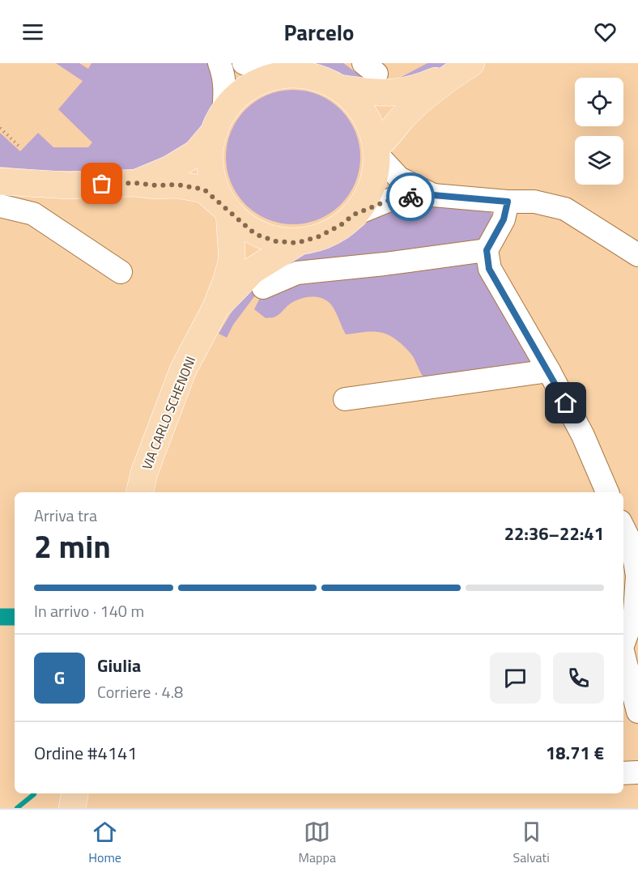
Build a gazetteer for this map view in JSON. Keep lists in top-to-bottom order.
{
  "streets": {
    "main road": ["VIA CARLO SCHENONI"]
  },
  "page": {
    "header": "Parcelo",
    "heading": ["2 min", "Arriva tra", "22:36–22:41"],
    "panel": [
      "Giulia",
      "Corriere · 4.8",
      "Ordine #4141",
      "18.71 €"
    ],
    "bar": "In arrivo · 140 m",
    "round": "G",
    "tabs": ["Home", "Mappa", "Salvati"]
  }
}
